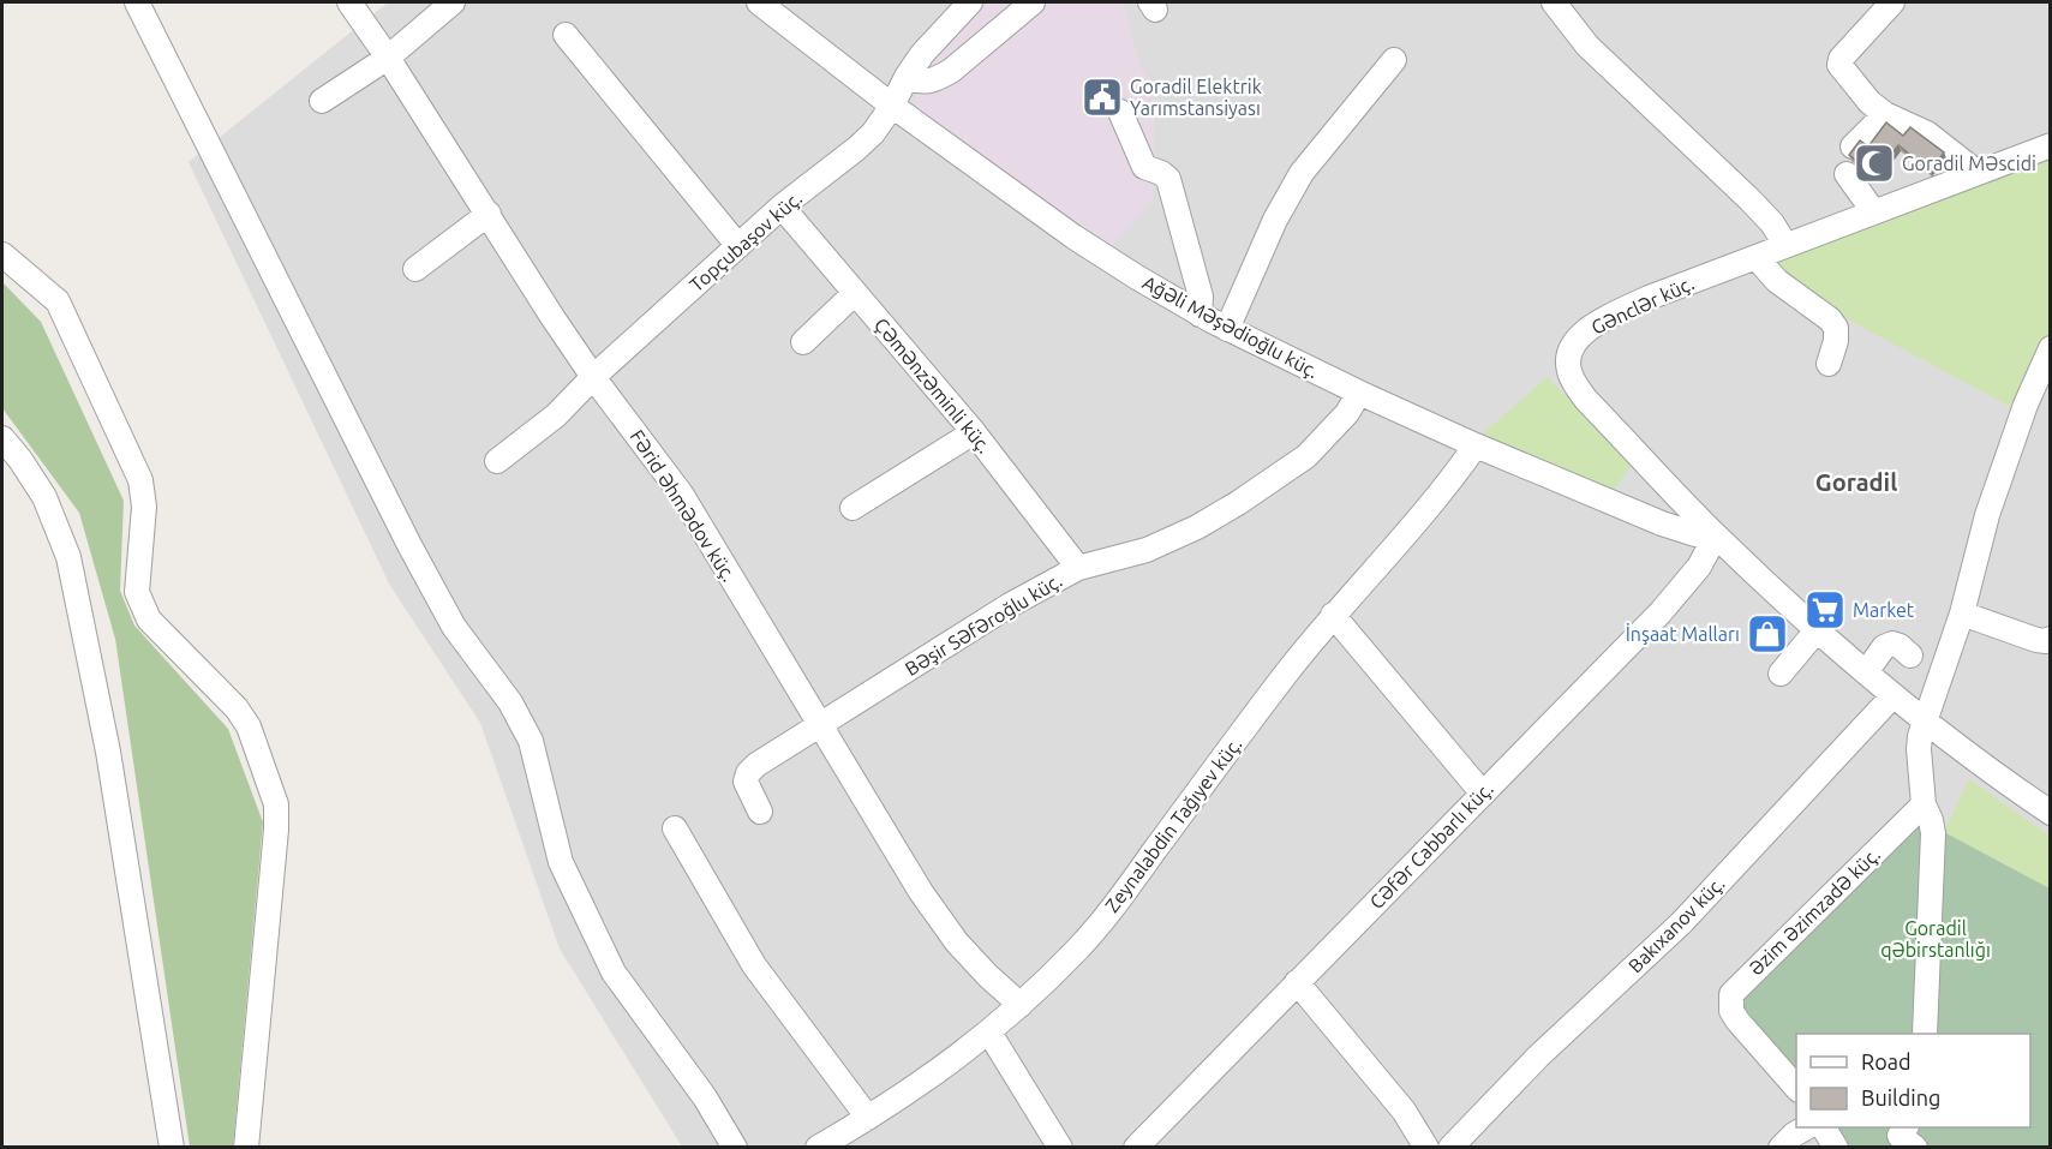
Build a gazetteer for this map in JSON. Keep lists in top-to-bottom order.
{
  "streets": {
    "street": [
      "Topçubaşov küç.",
      "Gənclər küç.",
      "Ağəli Məşədioğlu küç.",
      "Çəmənzəminli küç.",
      "Fərid Əhmədov küç.",
      "Bəşir Səfəroğlu küç.",
      "Zeynalabdin Tağıyev küç.",
      "Cəfər Cabbarlı küç.",
      "Əzim Əzimzadə küç.",
      "Bakıxanov küç."
    ]
  },
  "crossings": [
    ["Topçubaşov küç.", "Ağəli Məşədioğlu küç."],
    ["Topçubaşov küç.", "Çəmənzəminli küç."],
    ["Topçubaşov küç.", "Fərid Əhmədov küç."],
    ["Gənclər küç.", "Ağəli Məşədioğlu küç."],
    ["Gənclər küç.", "Cəfər Cabbarlı küç."],
    ["Gənclər küç.", "Bakıxanov küç."],
    ["Ağəli Məşədioğlu küç.", "Bəşir Səfəroğlu küç."],
    ["Ağəli Məşədioğlu küç.", "Zeynalabdin Tağıyev küç."],
    ["Ağəli Məşədioğlu küç.", "Cəfər Cabbarlı küç."],
    ["Çəmənzəminli küç.", "Bəşir Səfəroğlu küç."],
    ["Fərid Əhmədov küç.", "Bəşir Səfəroğlu küç."],
    ["Fərid Əhmədov küç.", "Zeynalabdin Tağıyev küç."]
  ],
  "districts": ["Goradil"],
  "parks": ["Goradil qəbirstanlığı"],
  "places": {
    "public building": ["Goradil Elektrik Yarımstansiyası"],
    "mosque": ["Goradil Məscidi"],
    "supermarket": ["Market"],
    "shop": ["İnşaat Malları"]
  },
  "legend": ["Road", "Building"]
}
